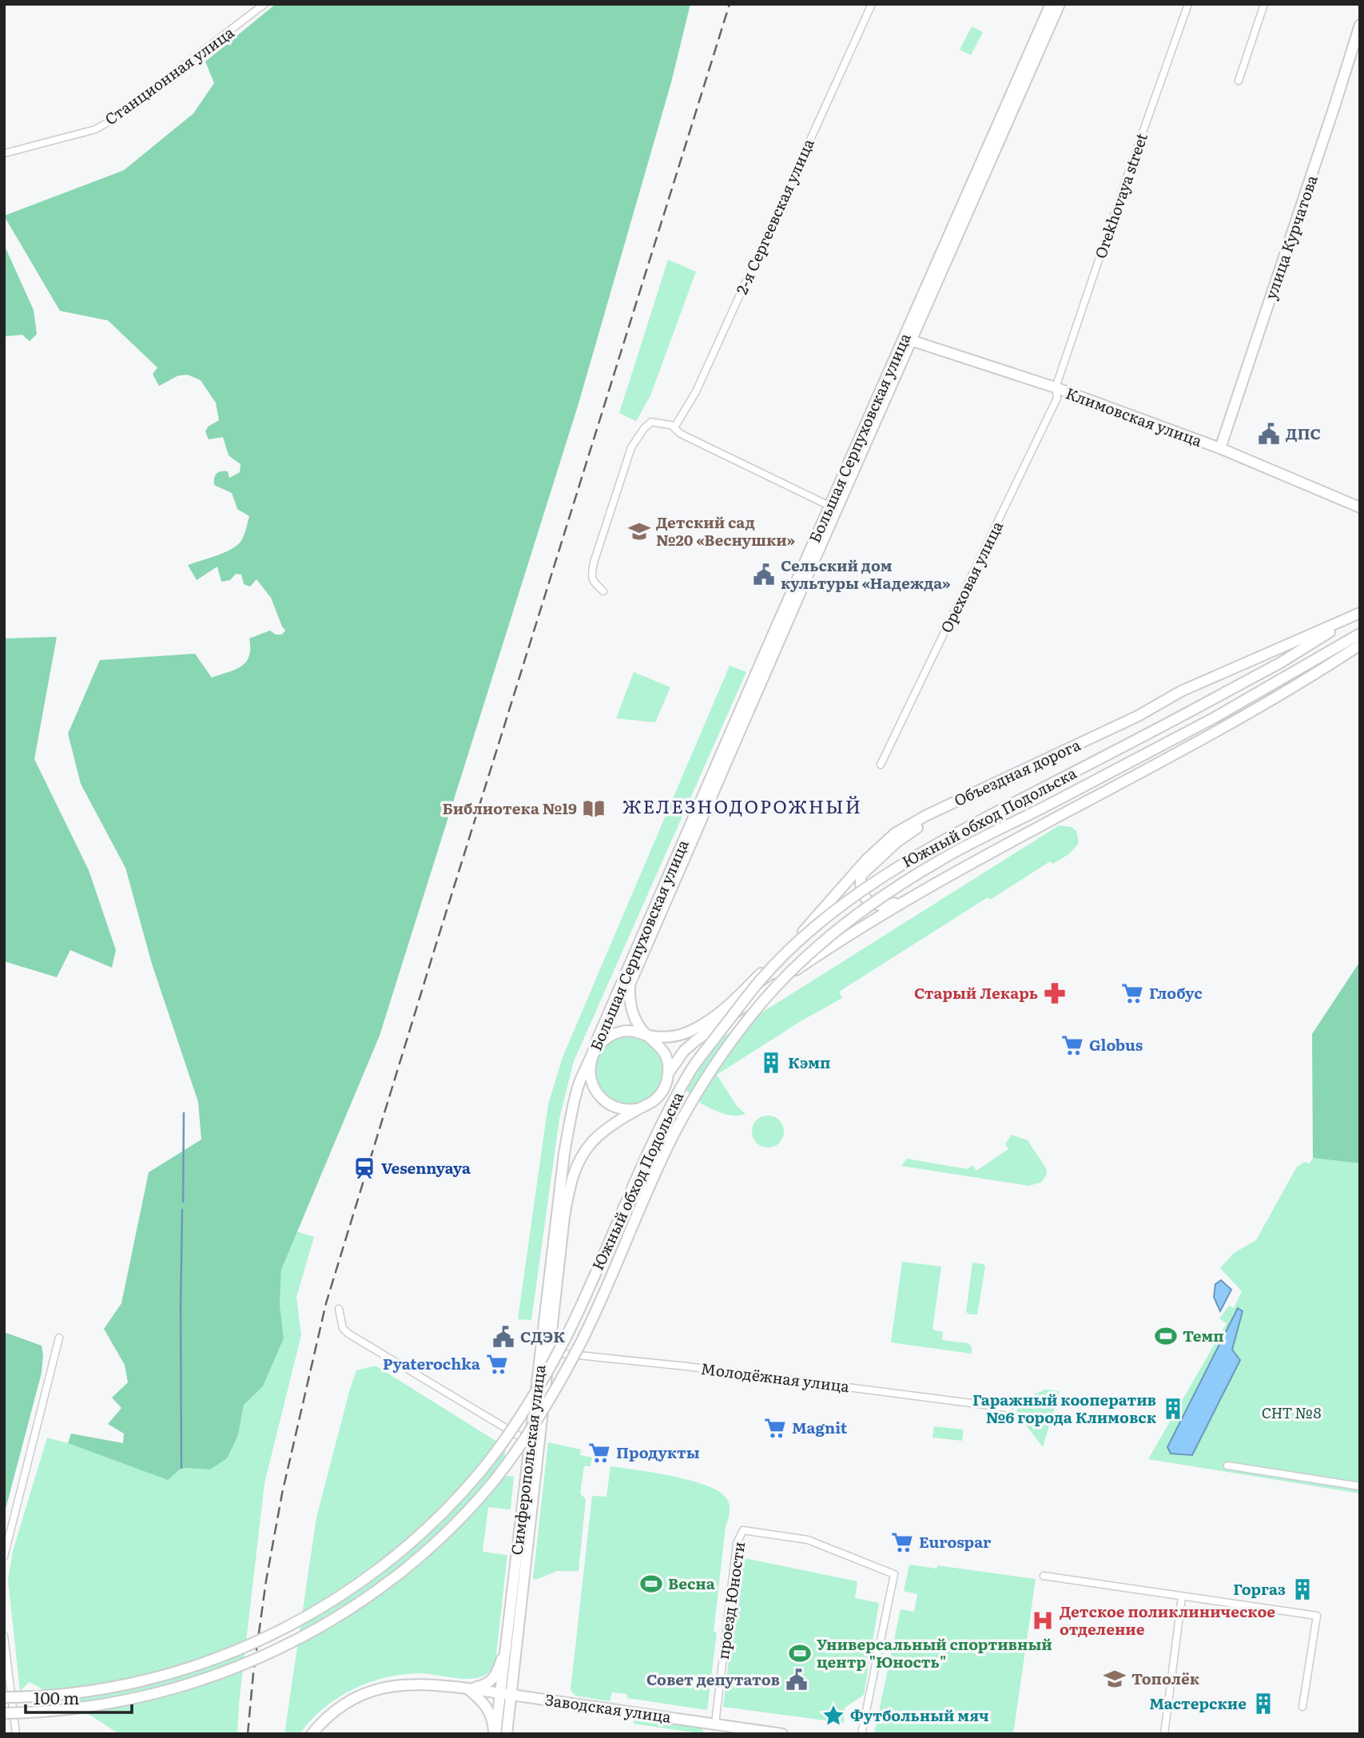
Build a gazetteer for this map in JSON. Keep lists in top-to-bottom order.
{
  "streets": {
    "main road": [
      "улица Курчатова",
      "Климовская улица",
      "Большая Серпуховская улица",
      "Объездная дорога",
      "Южный обход Подольска",
      "Симферопольская улица",
      "Заводская улица"
    ],
    "street": [
      "Станционная улица",
      "Orekhovaya street",
      "2-я Сергеевская улица",
      "Ореховая улица",
      "Молодёжная улица",
      "проезд Юности"
    ]
  },
  "crossings": [
    ["Orekhovaya street", "Климовская улица"],
    ["Orekhovaya street", "Ореховая улица"],
    ["улица Курчатова", "Климовская улица"],
    ["Климовская улица", "Большая Серпуховская улица"],
    ["Климовская улица", "Ореховая улица"],
    ["Большая Серпуховская улица", "Объездная дорога"],
    ["Большая Серпуховская улица", "Симферопольская улица"],
    ["Объездная дорога", "Южный обход Подольска"],
    ["Объездная дорога", "Симферопольская улица"],
    ["Молодёжная улица", "Симферопольская улица"],
    ["Симферопольская улица", "Заводская улица"],
    ["проезд Юности", "Заводская улица"]
  ],
  "districts": ["ЖЕЛЕЗНОДОРОЖНЫЙ"],
  "parks": ["СНТ №8"],
  "places": {
    "public building": [
      "ДПС",
      "Сельский дом культуры «Надежда»",
      "СДЭК",
      "Совет депутатов"
    ],
    "school or university": ["Детский сад №20 «Веснушки»", "Тополёк"],
    "library": ["Библиотека №19"],
    "pharmacy": ["Старый Лекарь"],
    "supermarket": [
      "Глобус",
      "Globus",
      "Pyaterochka",
      "Magnit",
      "Продукты",
      "Eurospar"
    ],
    "building": [
      "Кэмп",
      "Гаражный кооператив №6 города Климовск",
      "Горгаз",
      "Мастерские"
    ],
    "station": ["Vesennyaya"],
    "sports": ["Темп", "Весна", "Универсальный спортивный центр \"Юность\""],
    "hospital": ["Детское поликлиническое отделение"],
    "place": ["Футбольный мяч"]
  },
  "scale_bar": "100 m"
}
